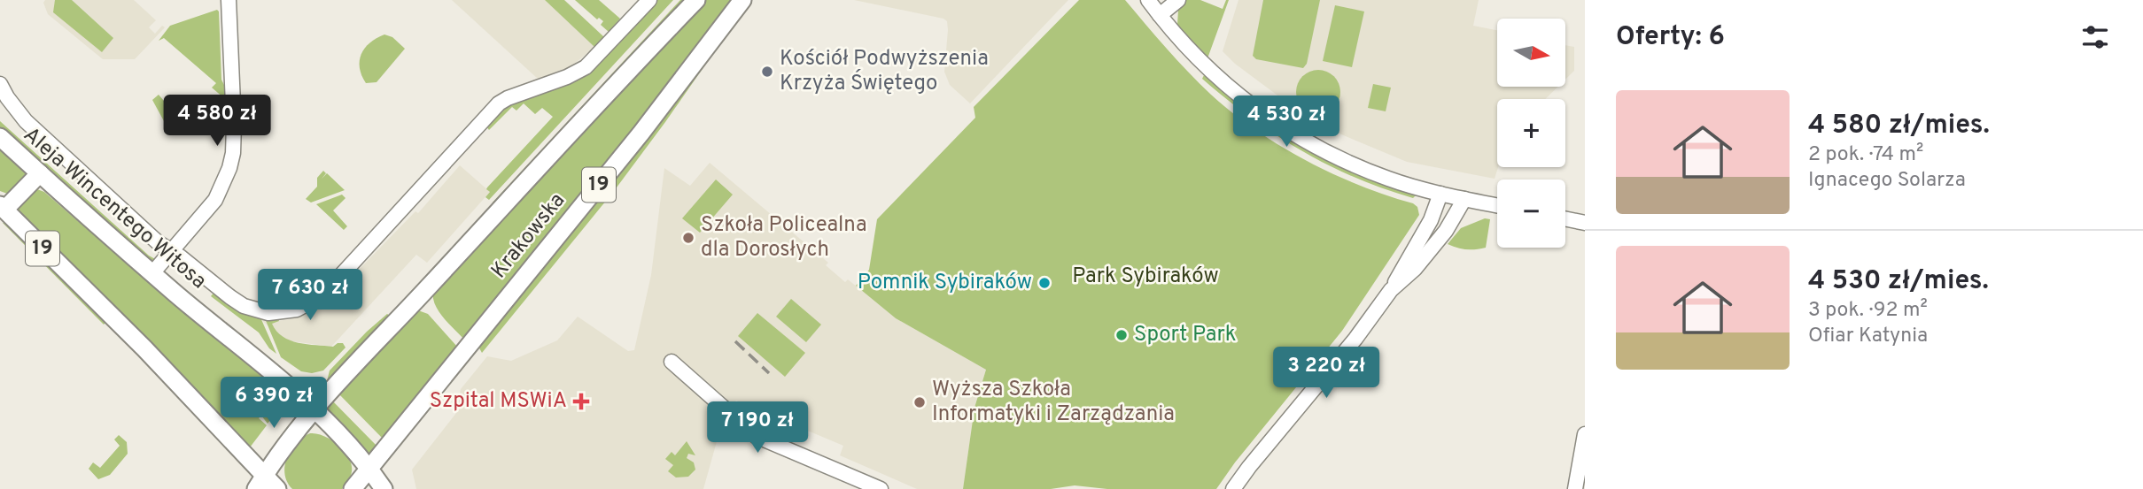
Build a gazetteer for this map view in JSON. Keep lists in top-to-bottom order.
{
  "streets": {
    "main road": ["19", "Aleja Wincentego Witosa", "Krakowska"]
  },
  "crossings": [
    ["19", "Aleja Wincentego Witosa"],
    ["19", "Krakowska"],
    ["Aleja Wincentego Witosa", "Krakowska"]
  ],
  "parks": ["Park Sybiraków"],
  "places": {
    "other": [
      "Kościół Podwyższenia Krzyża Świętego",
      "Szkoła Policealna dla Dorosłych",
      "Pomnik Sybiraków",
      "Sport Park",
      "Wyższa Szkoła Informatyki i Zarządzania"
    ],
    "health": ["Szpital MSWiA"]
  },
  "north": "right",
  "page": {
    "heading": "Oferty: 6",
    "map_buttons": ["+", "−"],
    "list": [
      {
        "name": "4 580 zł/mies.",
        "note": "2 pok. · 74 m² · Ignacego Solarza"
      },
      {
        "name": "4 530 zł/mies.",
        "note": "3 pok. · 92 m² · Ofiar Katynia"
      }
    ],
    "price": [
      "4 580 zł",
      "4 530 zł",
      "7 630 zł",
      "3 220 zł",
      "6 390 zł",
      "7 190 zł"
    ]
  }
}
